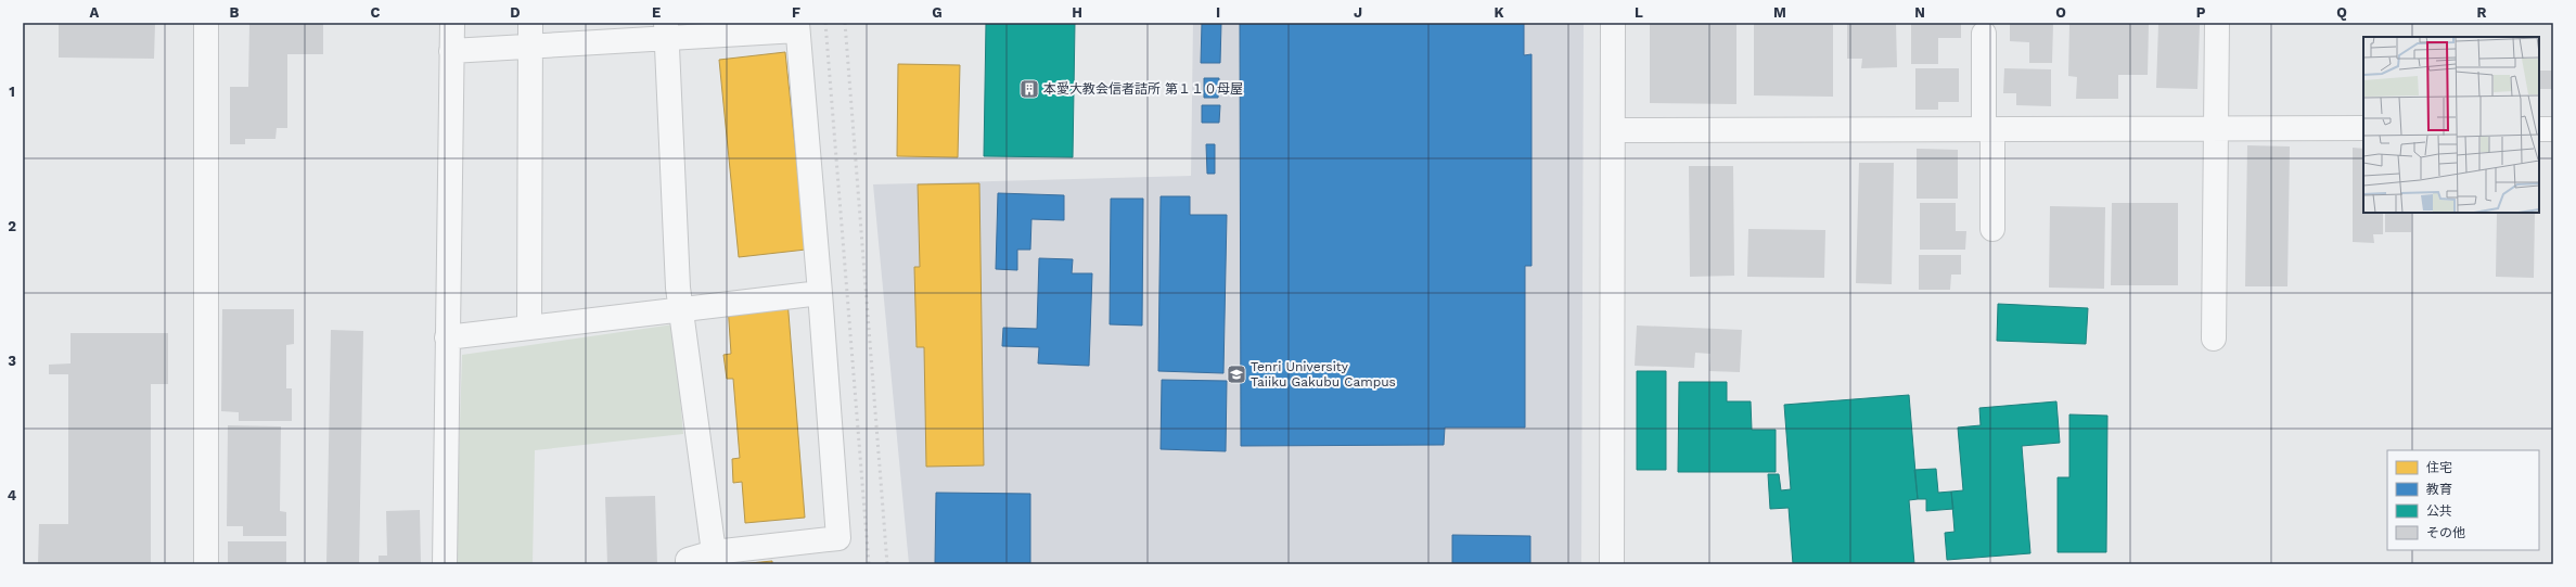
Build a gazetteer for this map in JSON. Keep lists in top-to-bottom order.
{
  "places": {
    "building": ["本愛大教会信者詰所 第１１０母屋"],
    "school or university": ["Tenri University Taiiku Gakubu Campus"]
  },
  "legend": [
    "住宅",
    "教育",
    "公共",
    "その他"
  ],
  "grid": {
    "columns": [
      "A",
      "B",
      "C",
      "D",
      "E",
      "F",
      "G",
      "H",
      "I",
      "J",
      "K",
      "L",
      "M",
      "N",
      "O",
      "P",
      "Q",
      "R"
    ],
    "rows": [
      "1",
      "2",
      "3",
      "4"
    ]
  }
}
